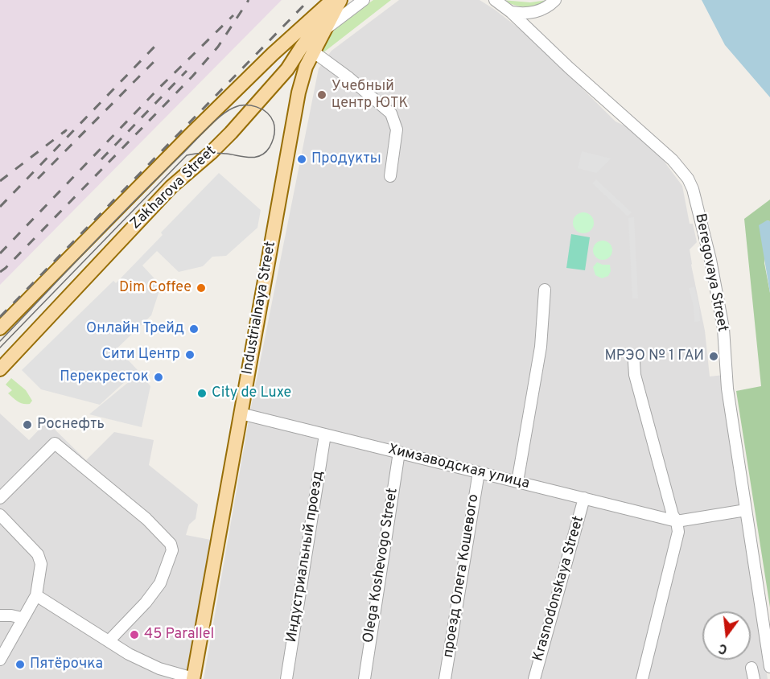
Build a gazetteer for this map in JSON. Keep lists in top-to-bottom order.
{
  "streets": {
    "main road": ["Zakharova Street", "Industrialnaya Street"],
    "street": [
      "Beregovaya Street",
      "Химзаводская улица",
      "Индустриальный проезд",
      "Olega Koshevogo Street",
      "проезд Олега Кошевого",
      "Krasnodonskaya Street"
    ]
  },
  "crossings": [
    ["Zakharova Street", "Industrialnaya Street"],
    ["Beregovaya Street", "Химзаводская улица"],
    ["Industrialnaya Street", "Химзаводская улица"],
    ["Химзаводская улица", "Индустриальный проезд"],
    ["Химзаводская улица", "Olega Koshevogo Street"],
    ["Химзаводская улица", "проезд Олега Кошевого"],
    ["Химзаводская улица", "Krasnodonskaya Street"]
  ],
  "places": [
    "Учебный центр ЮТК",
    "Продукты",
    "Dim Coffee",
    "Онлайн Трейд",
    "Сити Центр",
    "МРЭО № 1 ГАИ",
    "Перекресток",
    "City de Luxe",
    "Роснефть",
    "45 Parallel",
    "Пятёрочка"
  ],
  "north": "bottom"
}
